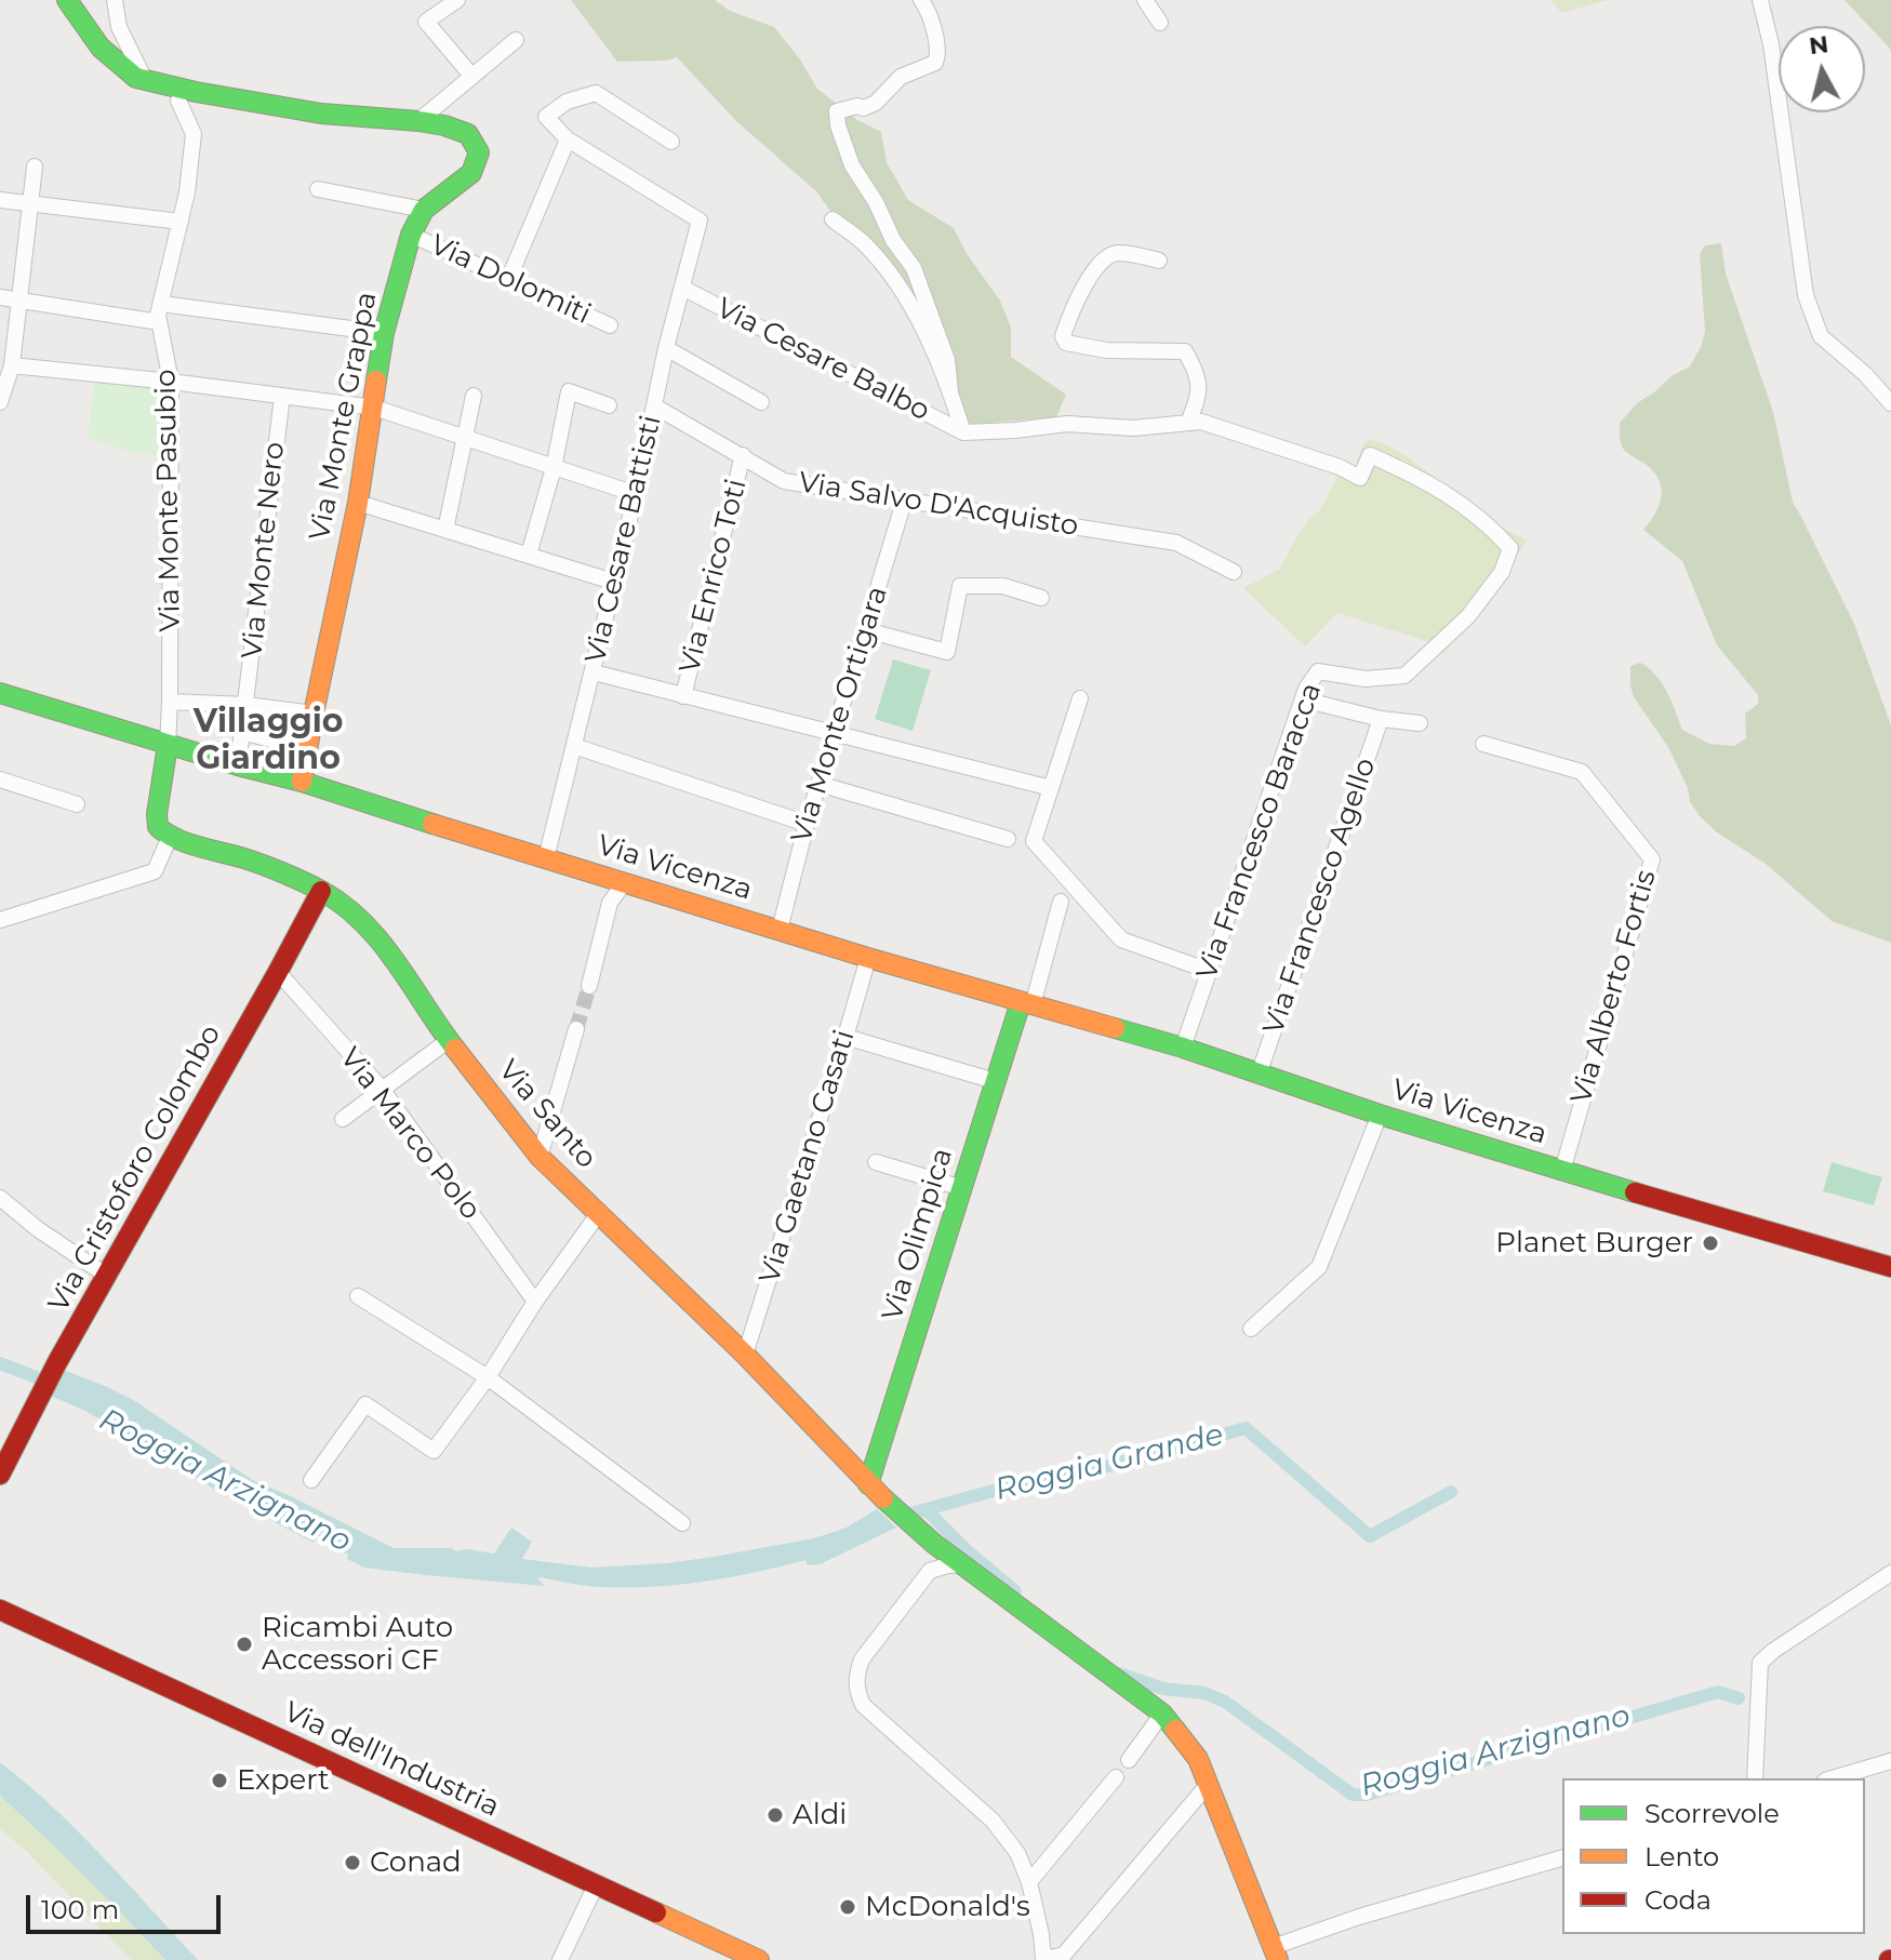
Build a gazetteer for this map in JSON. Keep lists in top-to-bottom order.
{
  "streets": {
    "street": [
      "Via Dolomiti",
      "Via Cesare Balbo",
      "Via Monte Grappa",
      "Via Monte Pasubio",
      "Via Salvo D'Acquisto",
      "Via Cesare Battisti",
      "Via Monte Nero",
      "Via Enrico Toti",
      "Via Monte Ortigara",
      "Via Francesco Baracca",
      "Via Vicenza",
      "Via Francesco Agello",
      "Via Alberto Fortis",
      "Via Santo",
      "Via Marco Polo",
      "Via Gaetano Casati",
      "Via Cristoforo Colombo",
      "Via Olimpica",
      "Via dell'Industria"
    ]
  },
  "crossings": [
    ["Via Dolomiti", "Via Monte Grappa"],
    ["Via Cesare Balbo", "Via Cesare Battisti"],
    ["Via Cesare Balbo", "Via Francesco Baracca"],
    ["Via Monte Grappa", "Via Vicenza"],
    ["Via Monte Pasubio", "Via Vicenza"],
    ["Via Salvo D'Acquisto", "Via Cesare Battisti"],
    ["Via Salvo D'Acquisto", "Via Enrico Toti"],
    ["Via Salvo D'Acquisto", "Via Monte Ortigara"],
    ["Via Cesare Battisti", "Via Vicenza"],
    ["Via Monte Nero", "Via Vicenza"],
    ["Via Monte Ortigara", "Via Vicenza"],
    ["Via Francesco Baracca", "Via Vicenza"],
    ["Via Vicenza", "Via Francesco Agello"],
    ["Via Vicenza", "Via Alberto Fortis"],
    ["Via Vicenza", "Via Gaetano Casati"],
    ["Via Vicenza", "Via Olimpica"],
    ["Via Santo", "Via Gaetano Casati"],
    ["Via Santo", "Via Cristoforo Colombo"],
    ["Via Santo", "Via Olimpica"],
    ["Via Marco Polo", "Via Cristoforo Colombo"]
  ],
  "districts": ["Villaggio Giardino"],
  "water": ["Roggia Grande", "Roggia Arzignano"],
  "places": [
    "Planet Burger",
    "Ricambi Auto Accessori CF",
    "Expert",
    "Aldi",
    "Conad",
    "McDonald's"
  ],
  "legend": ["Scorrevole", "Lento", "Coda"],
  "scale_bar": "100 m",
  "north": "top"
}
